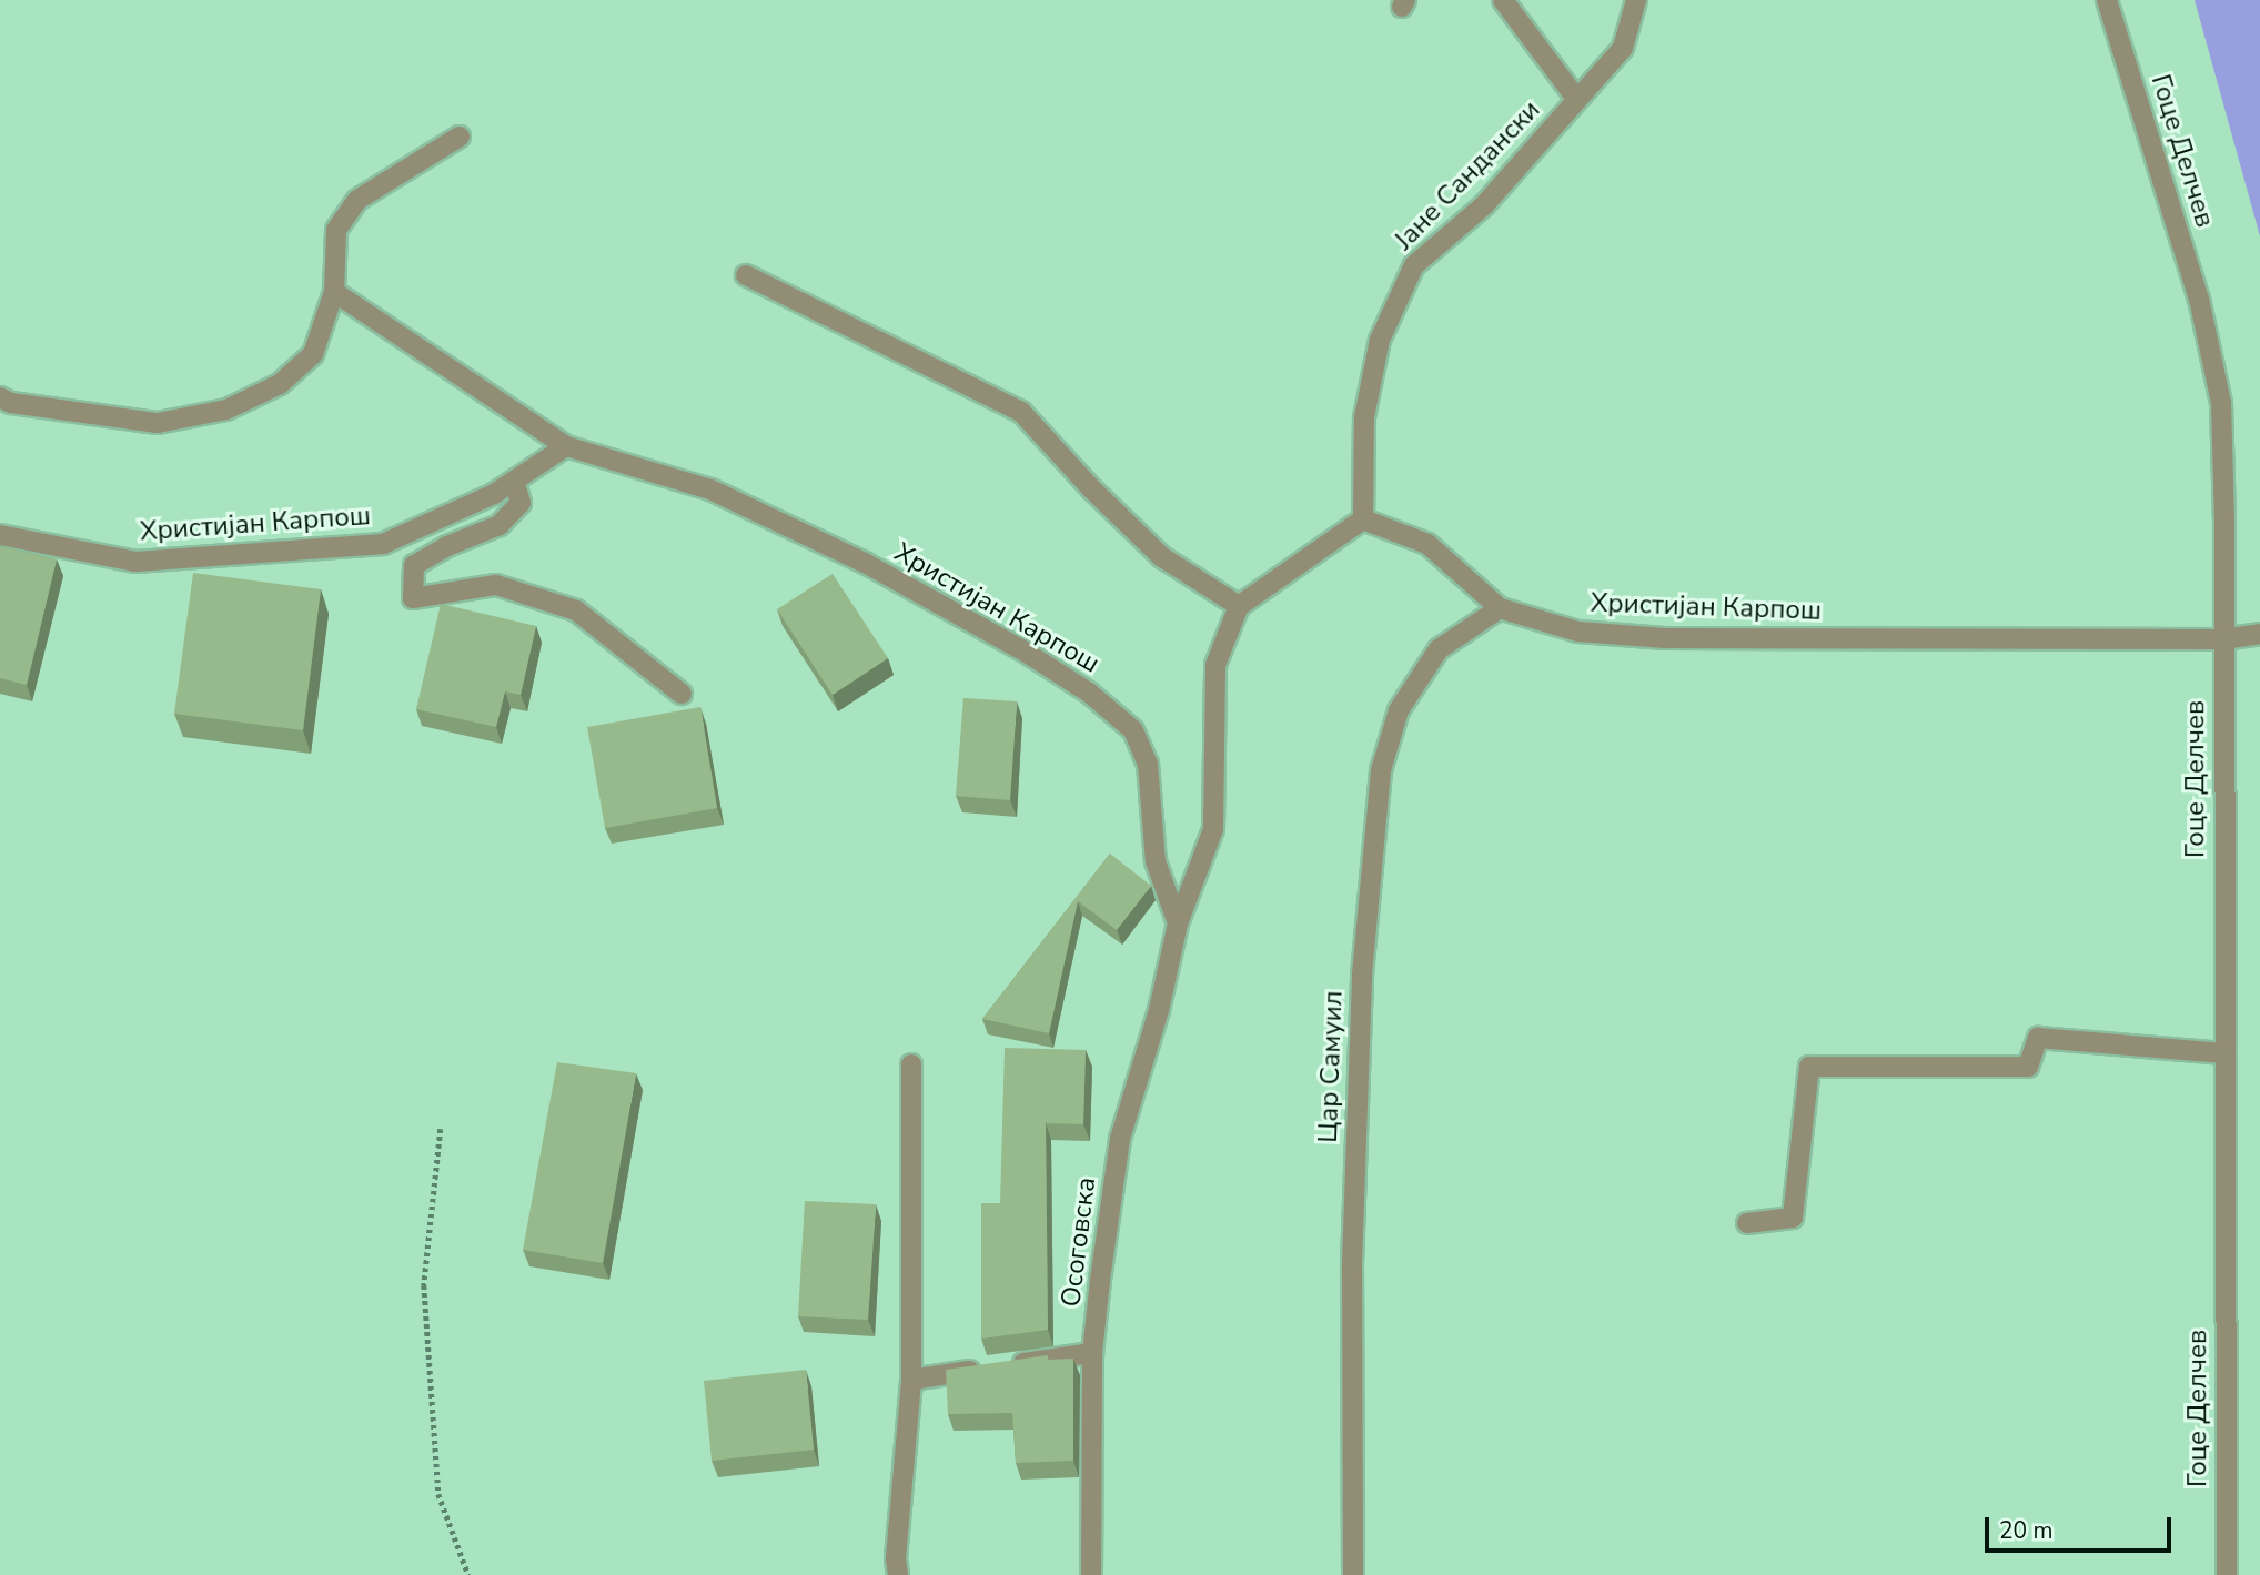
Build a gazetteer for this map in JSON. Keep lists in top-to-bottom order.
{
  "streets": {
    "street": [
      "Гоце Делчев",
      "Јане Сандански",
      "Христијан Карпош",
      "Цар Самуил",
      "Осоговска"
    ]
  },
  "crossings": [
    ["Гоце Делчев", "Христијан Карпош"],
    ["Јане Сандански", "Христијан Карпош"],
    ["Христијан Карпош", "Цар Самуил"],
    ["Христијан Карпош", "Осоговска"]
  ],
  "scale_bar": "20 m"
}
